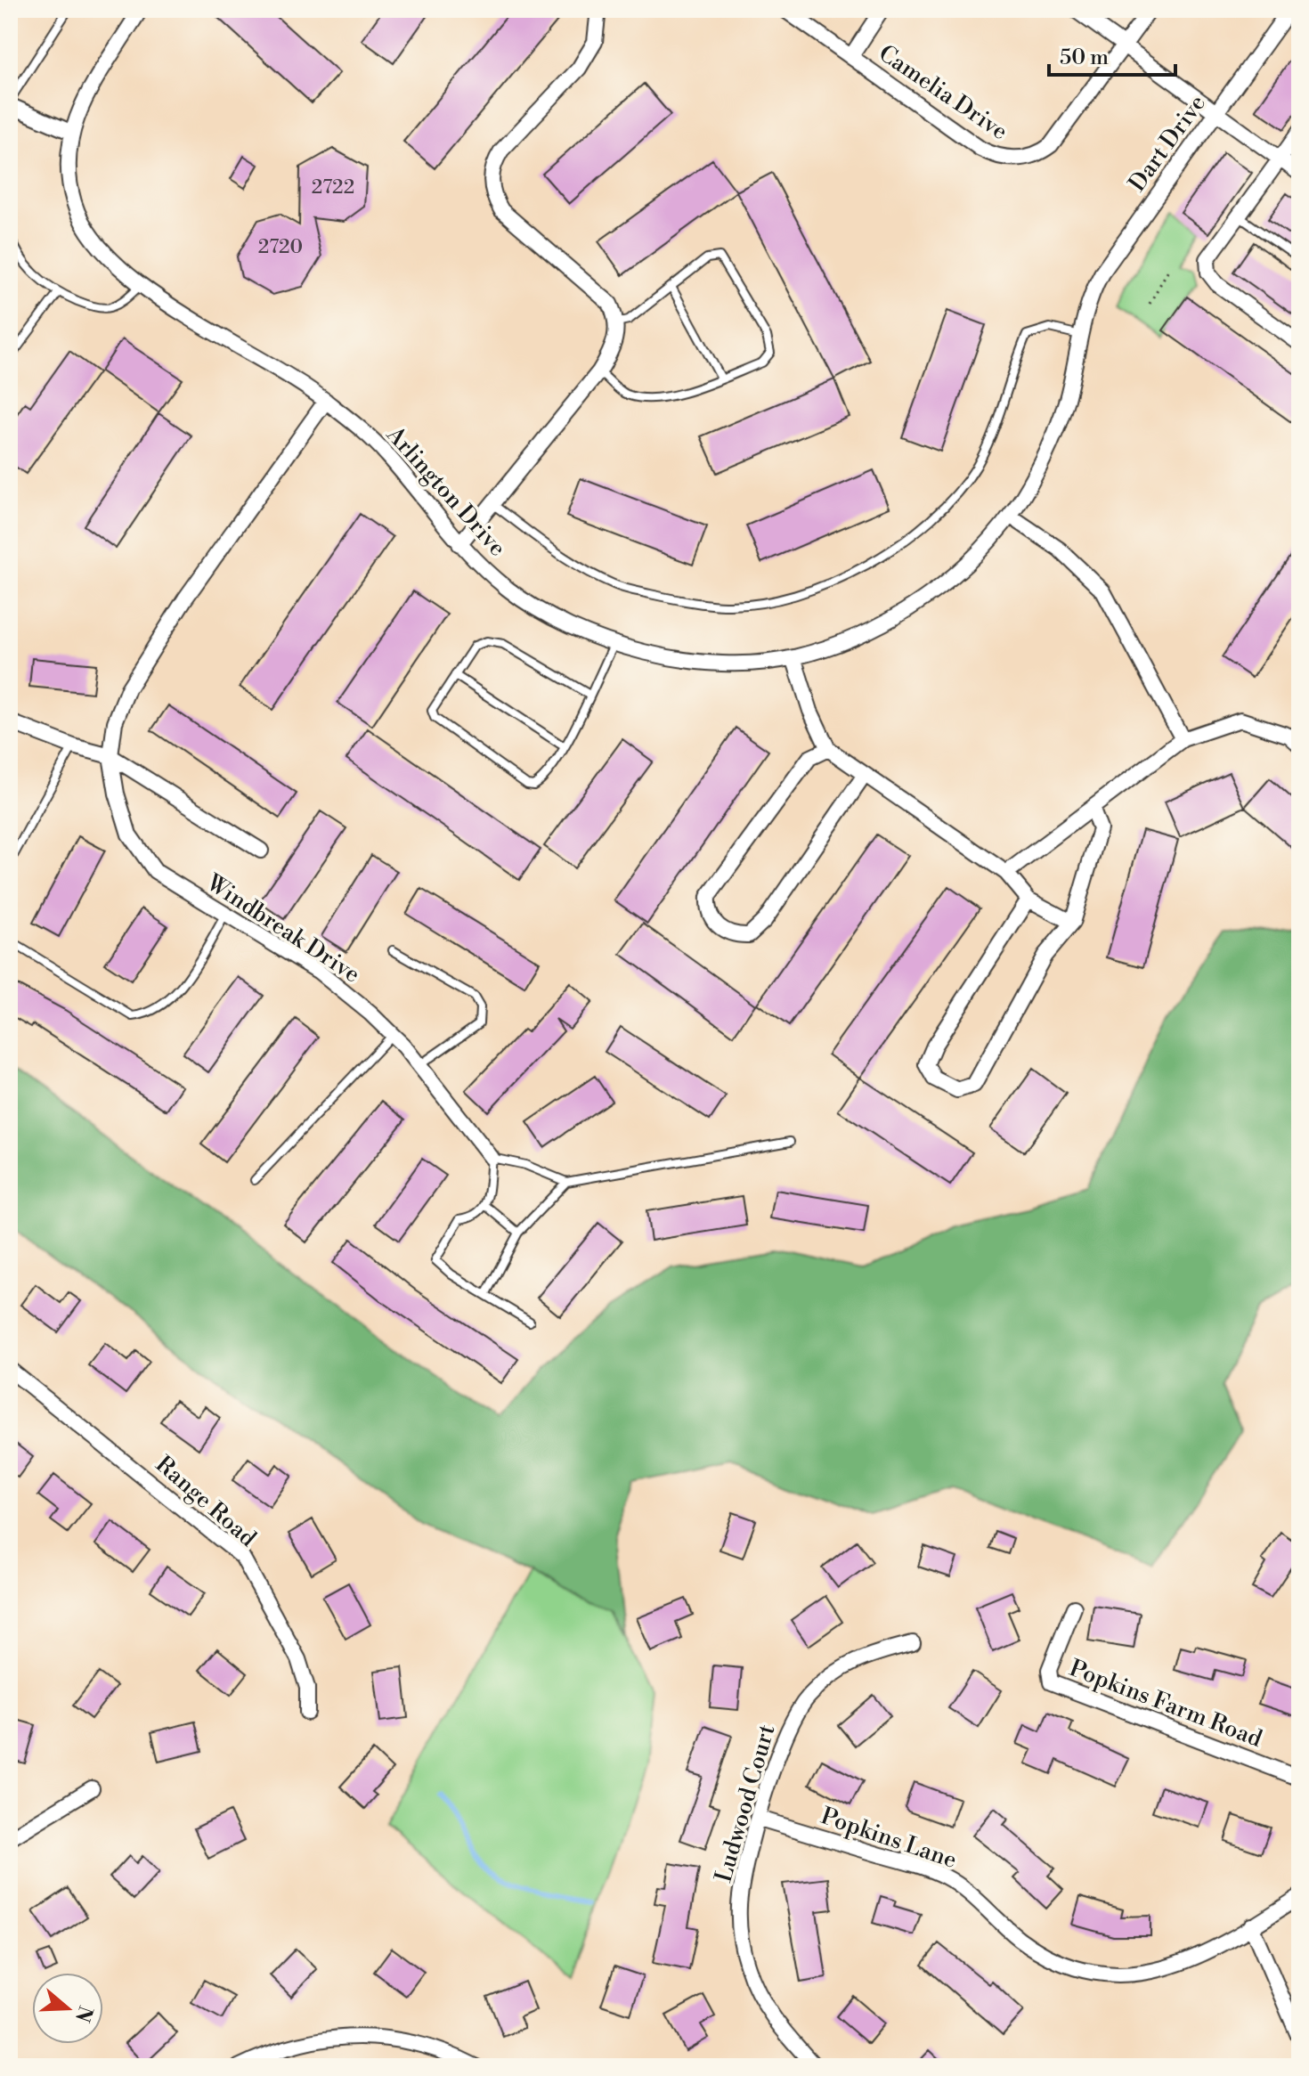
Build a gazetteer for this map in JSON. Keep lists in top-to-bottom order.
{
  "streets": {
    "street": [
      "Camelia Drive",
      "Dart Drive",
      "Arlington Drive",
      "Windbreak Drive",
      "Range Road",
      "Popkins Farm Road",
      "Ludwood Court",
      "Popkins Lane"
    ]
  },
  "crossings": [
    ["Dart Drive", "Arlington Drive"],
    ["Arlington Drive", "Windbreak Drive"],
    ["Ludwood Court", "Popkins Lane"]
  ],
  "house_numbers": ["2722", "2720"],
  "scale_bar": "50 m",
  "north": "right"
}
